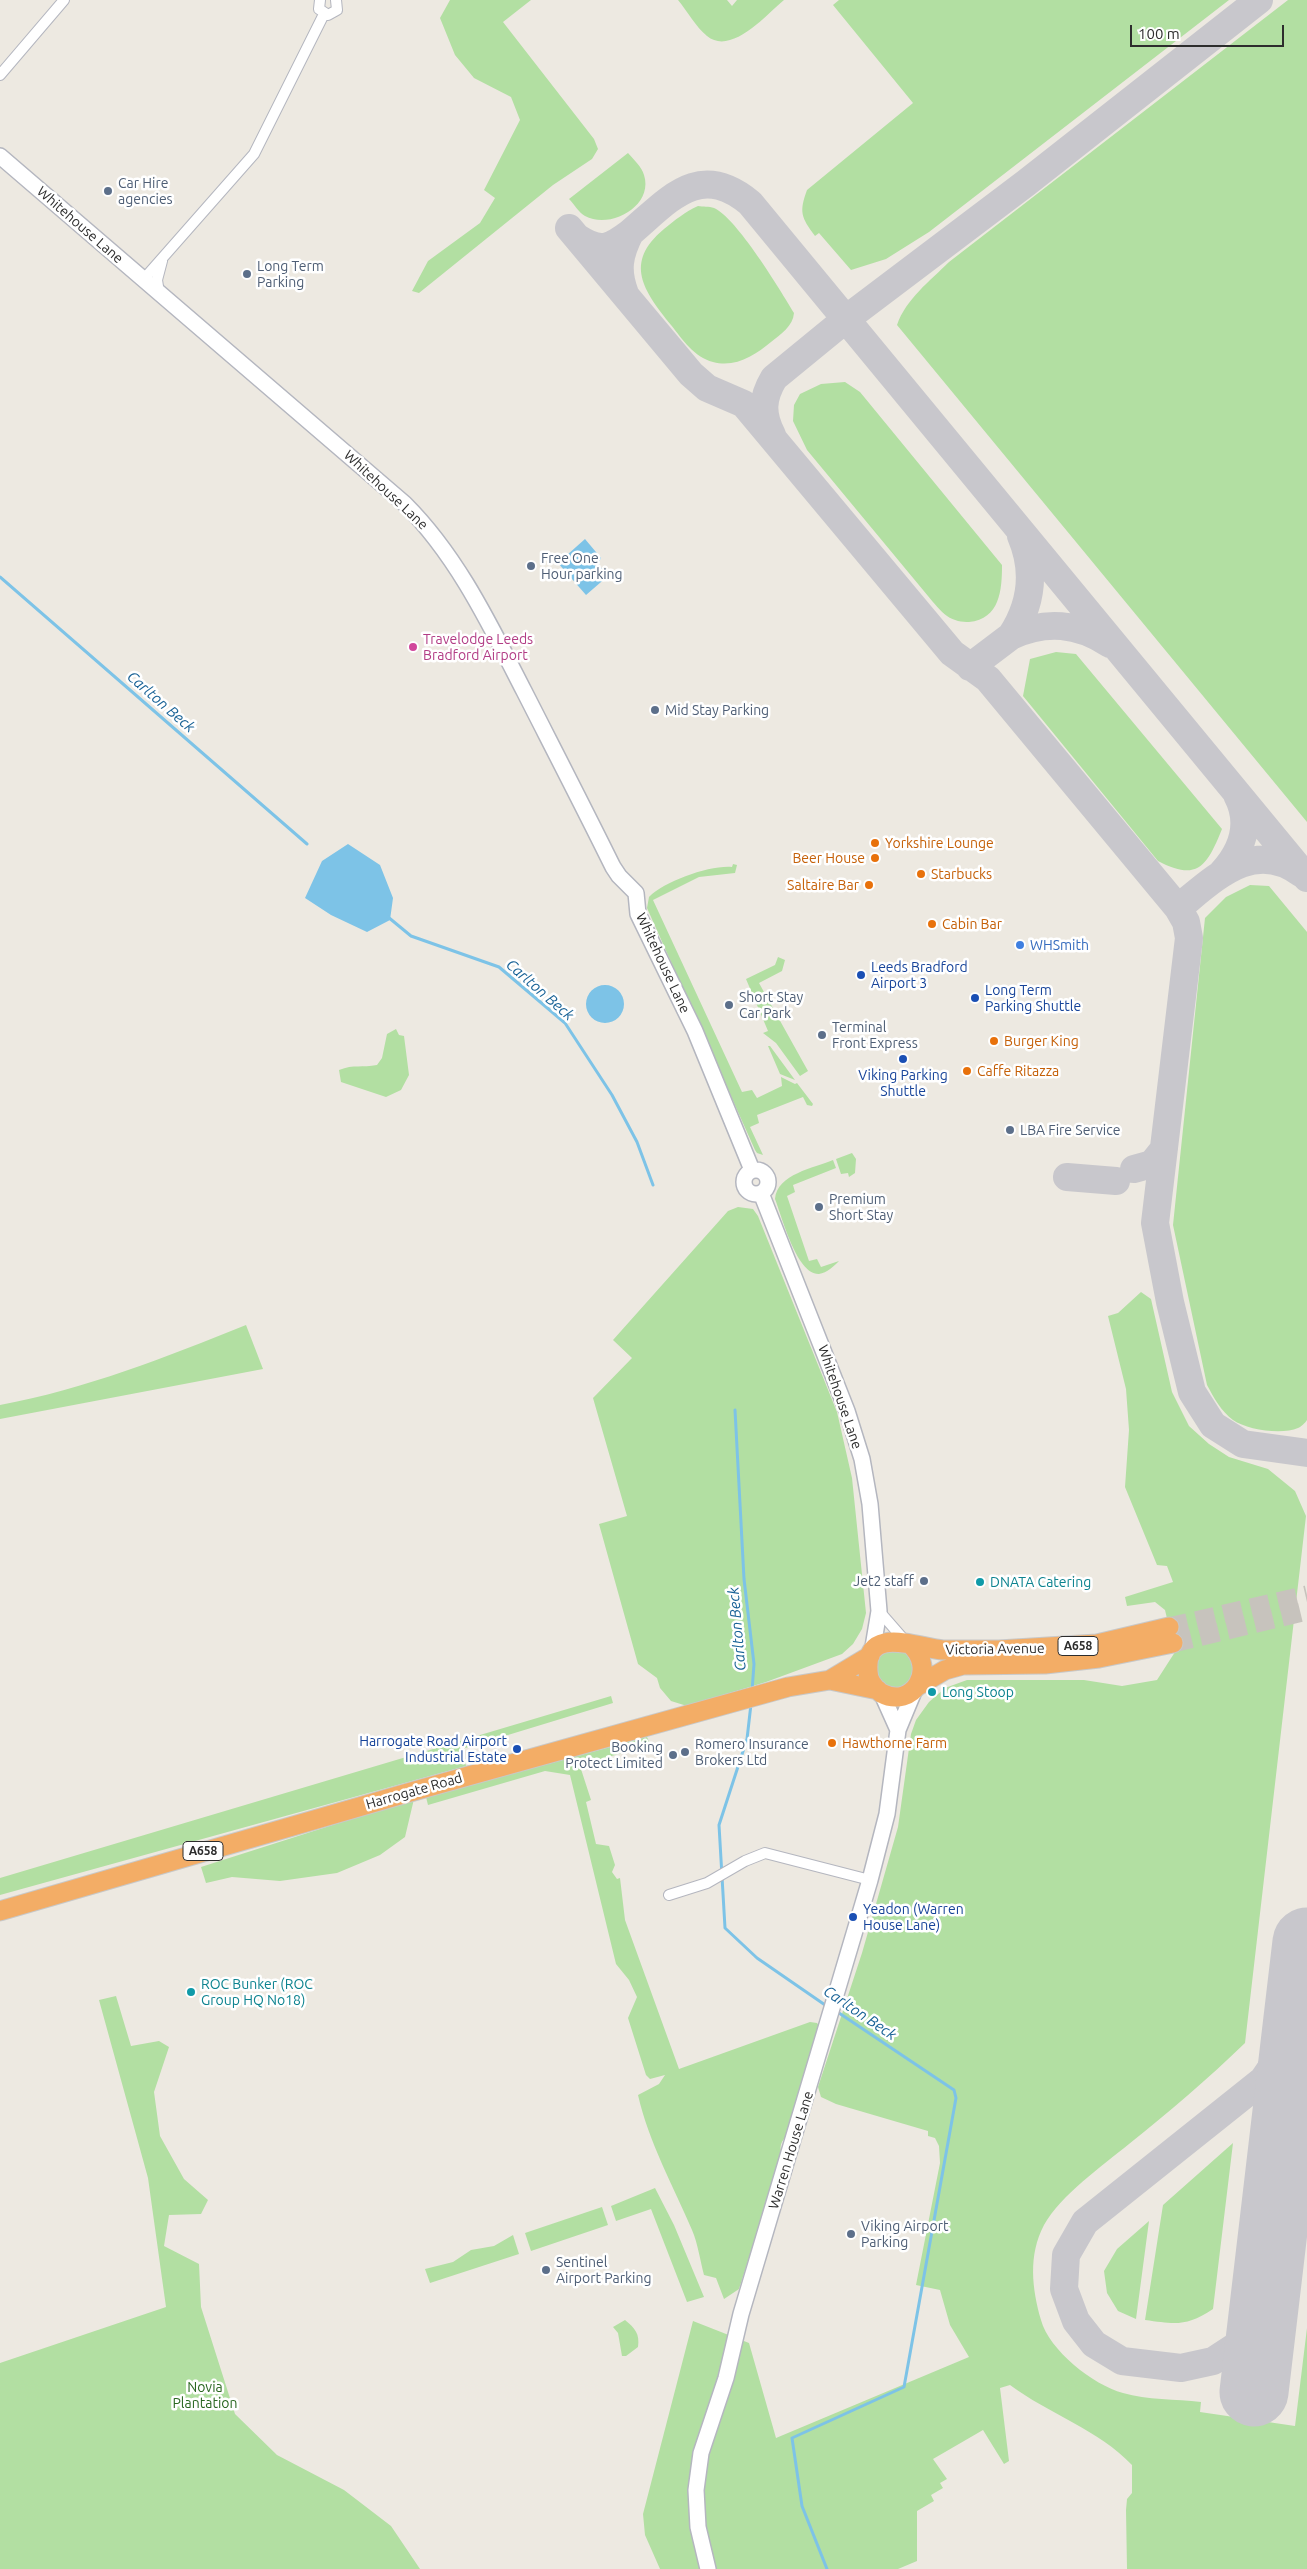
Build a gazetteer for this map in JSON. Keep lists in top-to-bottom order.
{
  "streets": {
    "highway": ["A658", "Victoria Avenue", "Harrogate Road"],
    "street": ["Whitehouse Lane", "Warren House Lane"]
  },
  "crossings": [
    ["Whitehouse Lane", "Victoria Avenue"],
    ["Whitehouse Lane", "Harrogate Road"],
    ["Whitehouse Lane", "Warren House Lane"],
    ["Victoria Avenue", "Harrogate Road"],
    ["Victoria Avenue", "Warren House Lane"],
    ["Harrogate Road", "Warren House Lane"]
  ],
  "water": ["Carlton Beck"],
  "parks": ["Novia Plantation"],
  "places": [
    "Car Hire agencies",
    "Long Term Parking",
    "Free One Hour parking",
    "Travelodge Leeds Bradford Airport",
    "Mid Stay Parking",
    "Yorkshire Lounge",
    "Beer House",
    "Starbucks",
    "Saltaire Bar",
    "Cabin Bar",
    "WHSmith",
    "Leeds Bradford Airport 3",
    "Long Term Parking Shuttle",
    "Short Stay Car Park",
    "Terminal Front Express",
    "Burger King",
    "Viking Parking Shuttle",
    "Caffe Ritazza",
    "LBA Fire Service",
    "Premium Short Stay",
    "Jet2 staff",
    "DNATA Catering",
    "Long Stoop",
    "Hawthorne Farm",
    "Harrogate Road Airport Industrial Estate",
    "Romero Insurance Brokers Ltd",
    "Booking Protect Limited",
    "Yeadon (Warren House Lane)",
    "ROC Bunker (ROC Group HQ No18)",
    "Viking Airport Parking",
    "Sentinel Airport Parking"
  ],
  "scale_bar": "100 m"
}
